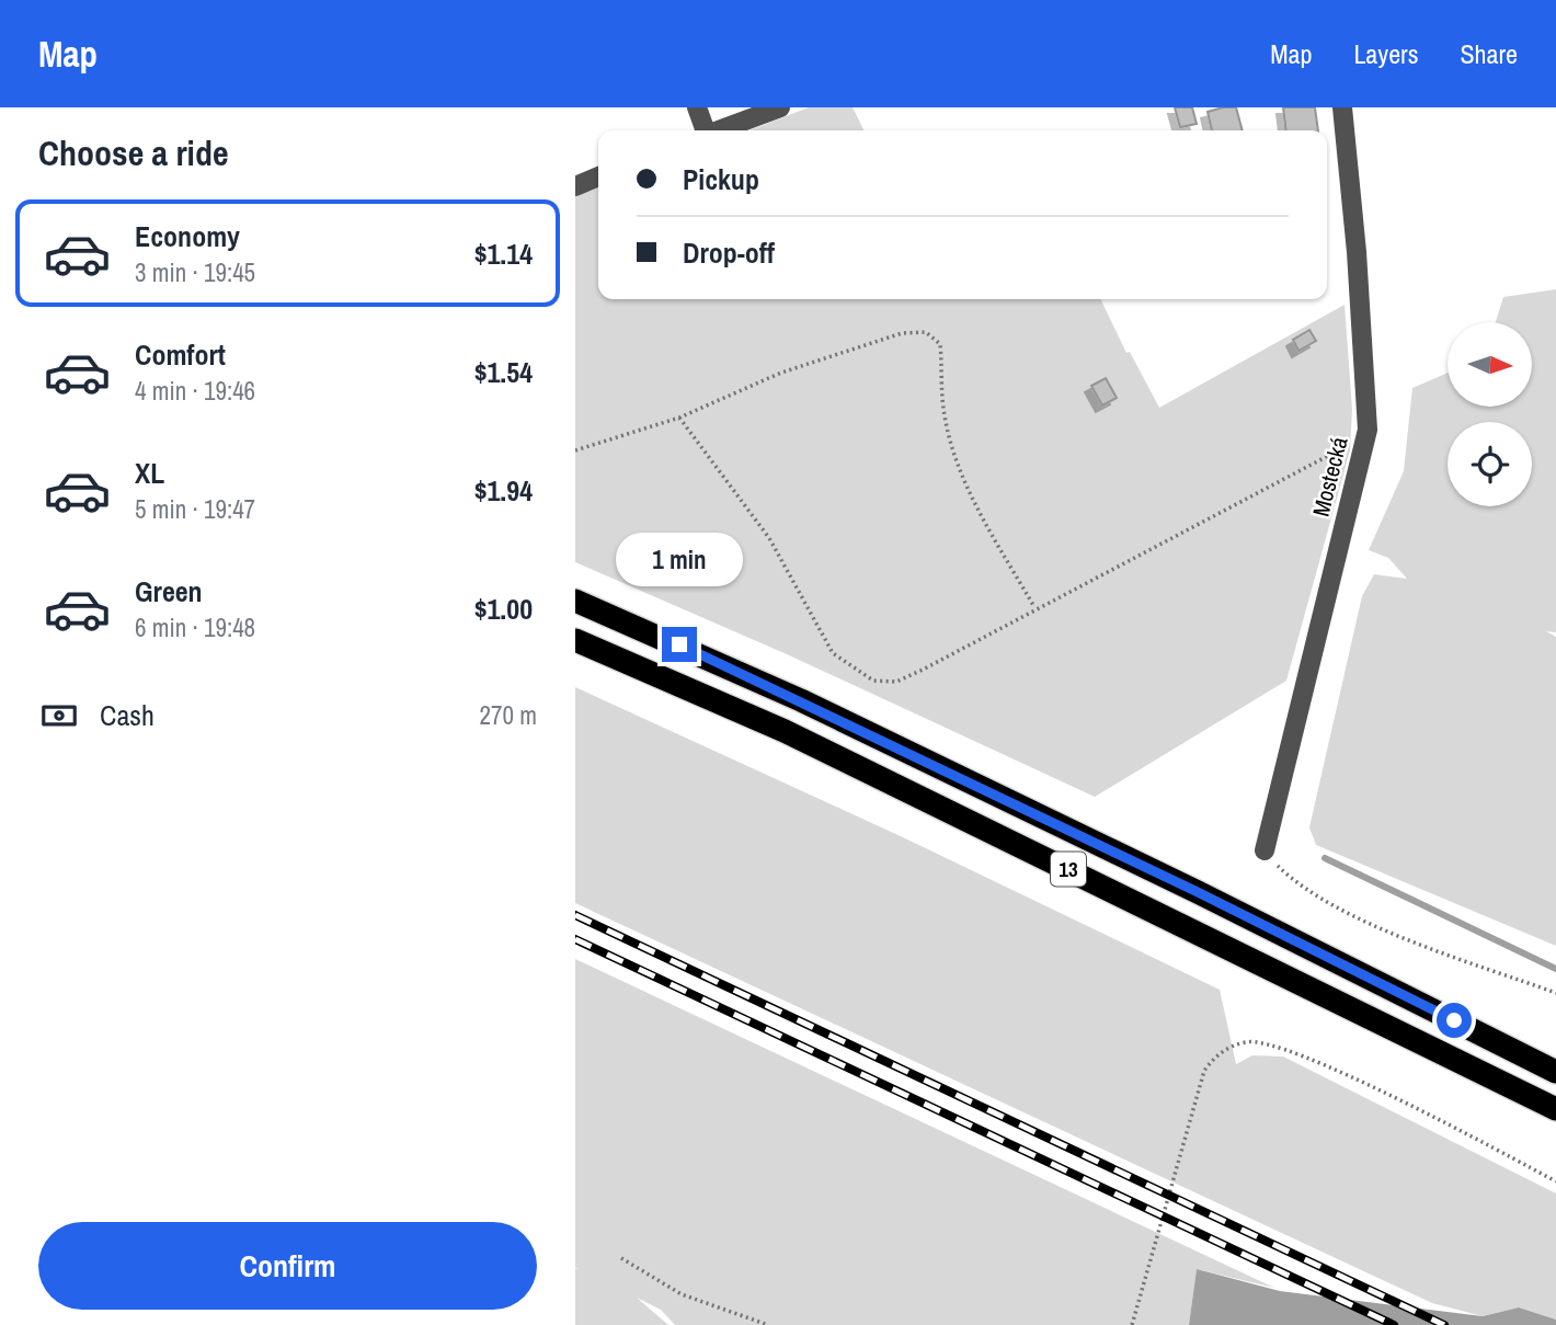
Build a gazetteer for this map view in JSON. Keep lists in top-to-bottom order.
{
  "streets": {
    "highway": ["13"],
    "street": ["Mostecká"]
  },
  "north": "right",
  "page": {
    "header": "Map",
    "nav": ["Map", "Layers", "Share"],
    "heading": "Choose a ride",
    "banner": ["Pickup", "Drop-off"],
    "list": [
      {
        "name": "Economy",
        "note": "3 min · 19:45",
        "value": "$1.14"
      },
      {
        "name": "Comfort",
        "note": "4 min · 19:46",
        "value": "$1.54"
      },
      {
        "name": "XL",
        "note": "5 min · 19:47",
        "value": "$1.94"
      },
      {
        "name": "Green",
        "note": "6 min · 19:48",
        "value": "$1.00"
      }
    ],
    "bubble": "1 min",
    "pay": ["Cash", "270 m"],
    "buttons": "Confirm"
  }
}
